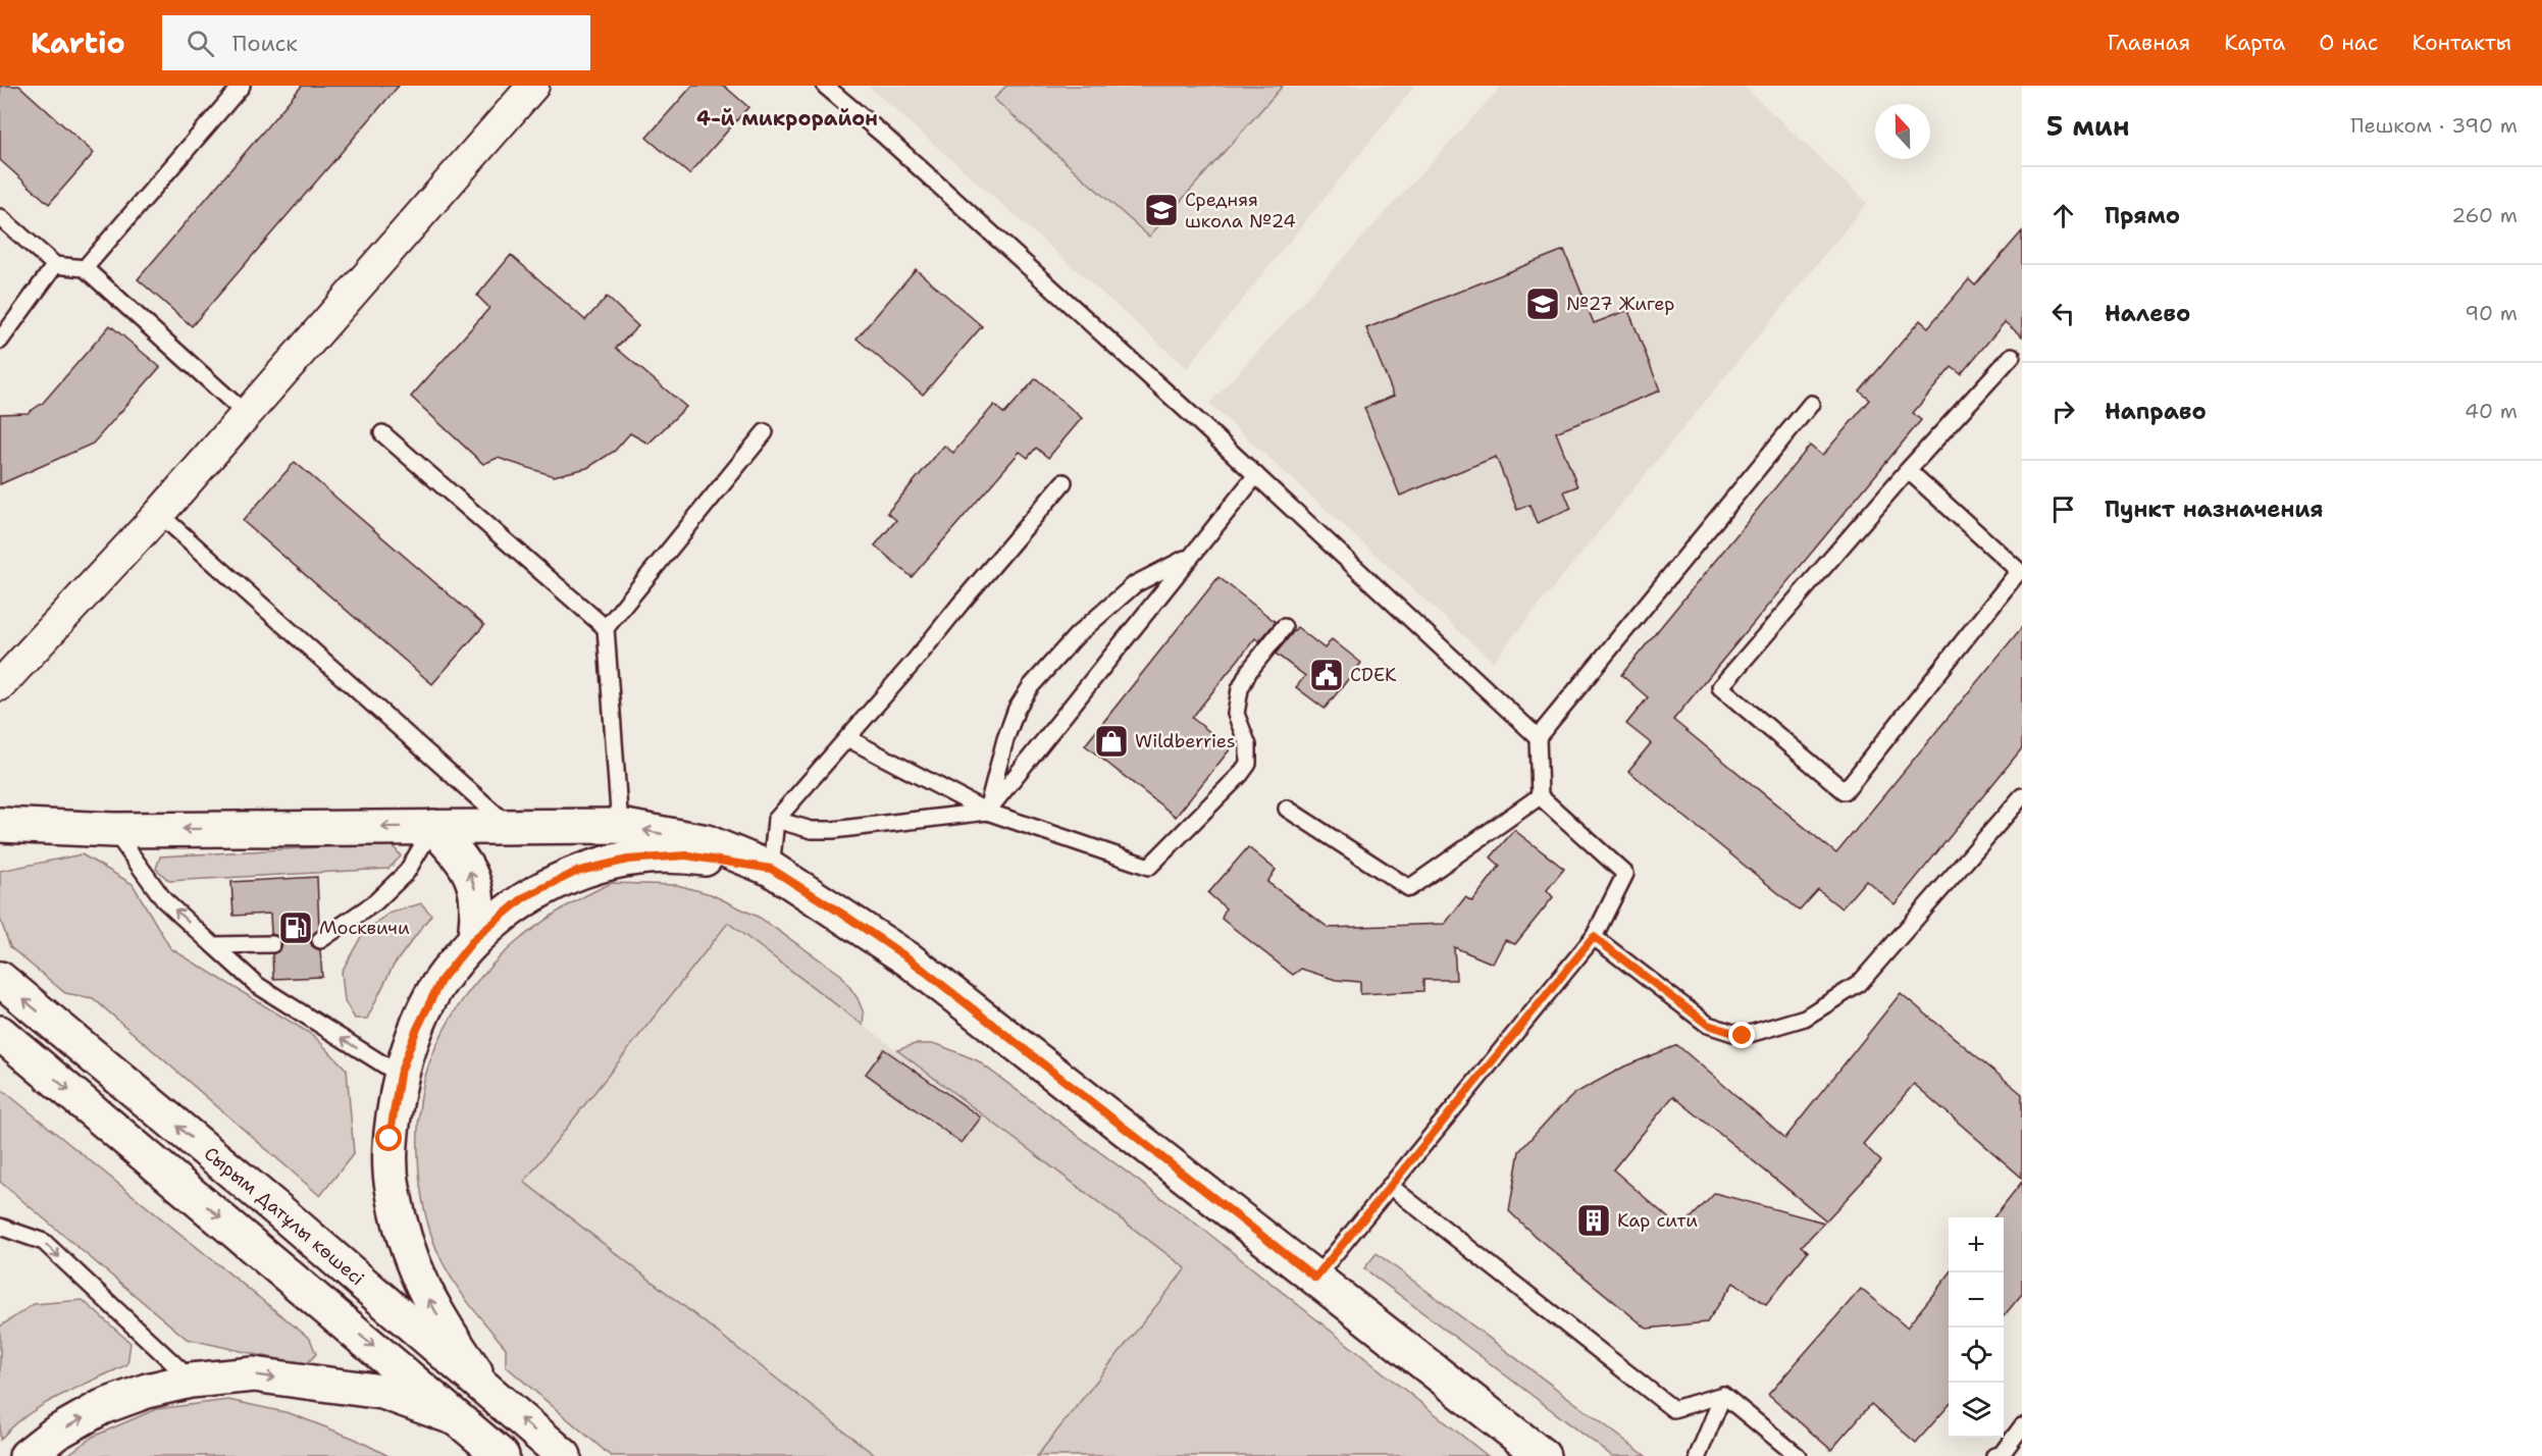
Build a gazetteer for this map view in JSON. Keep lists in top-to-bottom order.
{
  "streets": {
    "main road": ["Сырым Датұлы көшесі"]
  },
  "districts": ["4-й микрорайон"],
  "places": {
    "school or university": ["Средняя школа №24", "№27 Жигер"],
    "public building": ["CDEK"],
    "shop": ["Wildberries"],
    "fuel station": ["Москвичи"],
    "building": ["Кар сити"]
  },
  "north": "top",
  "page": {
    "header": "Kartio",
    "search": "Поиск",
    "nav": [
      "Главная",
      "Карта",
      "О нас",
      "Контакты"
    ],
    "heading": ["5 мин", "Пешком · 390 m"],
    "list": [
      ["Прямо", "260 m"],
      ["Налево", "90 m"],
      ["Направо", "40 m"],
      "Пункт назначения"
    ],
    "map_buttons": ["+", "−"]
  }
}
